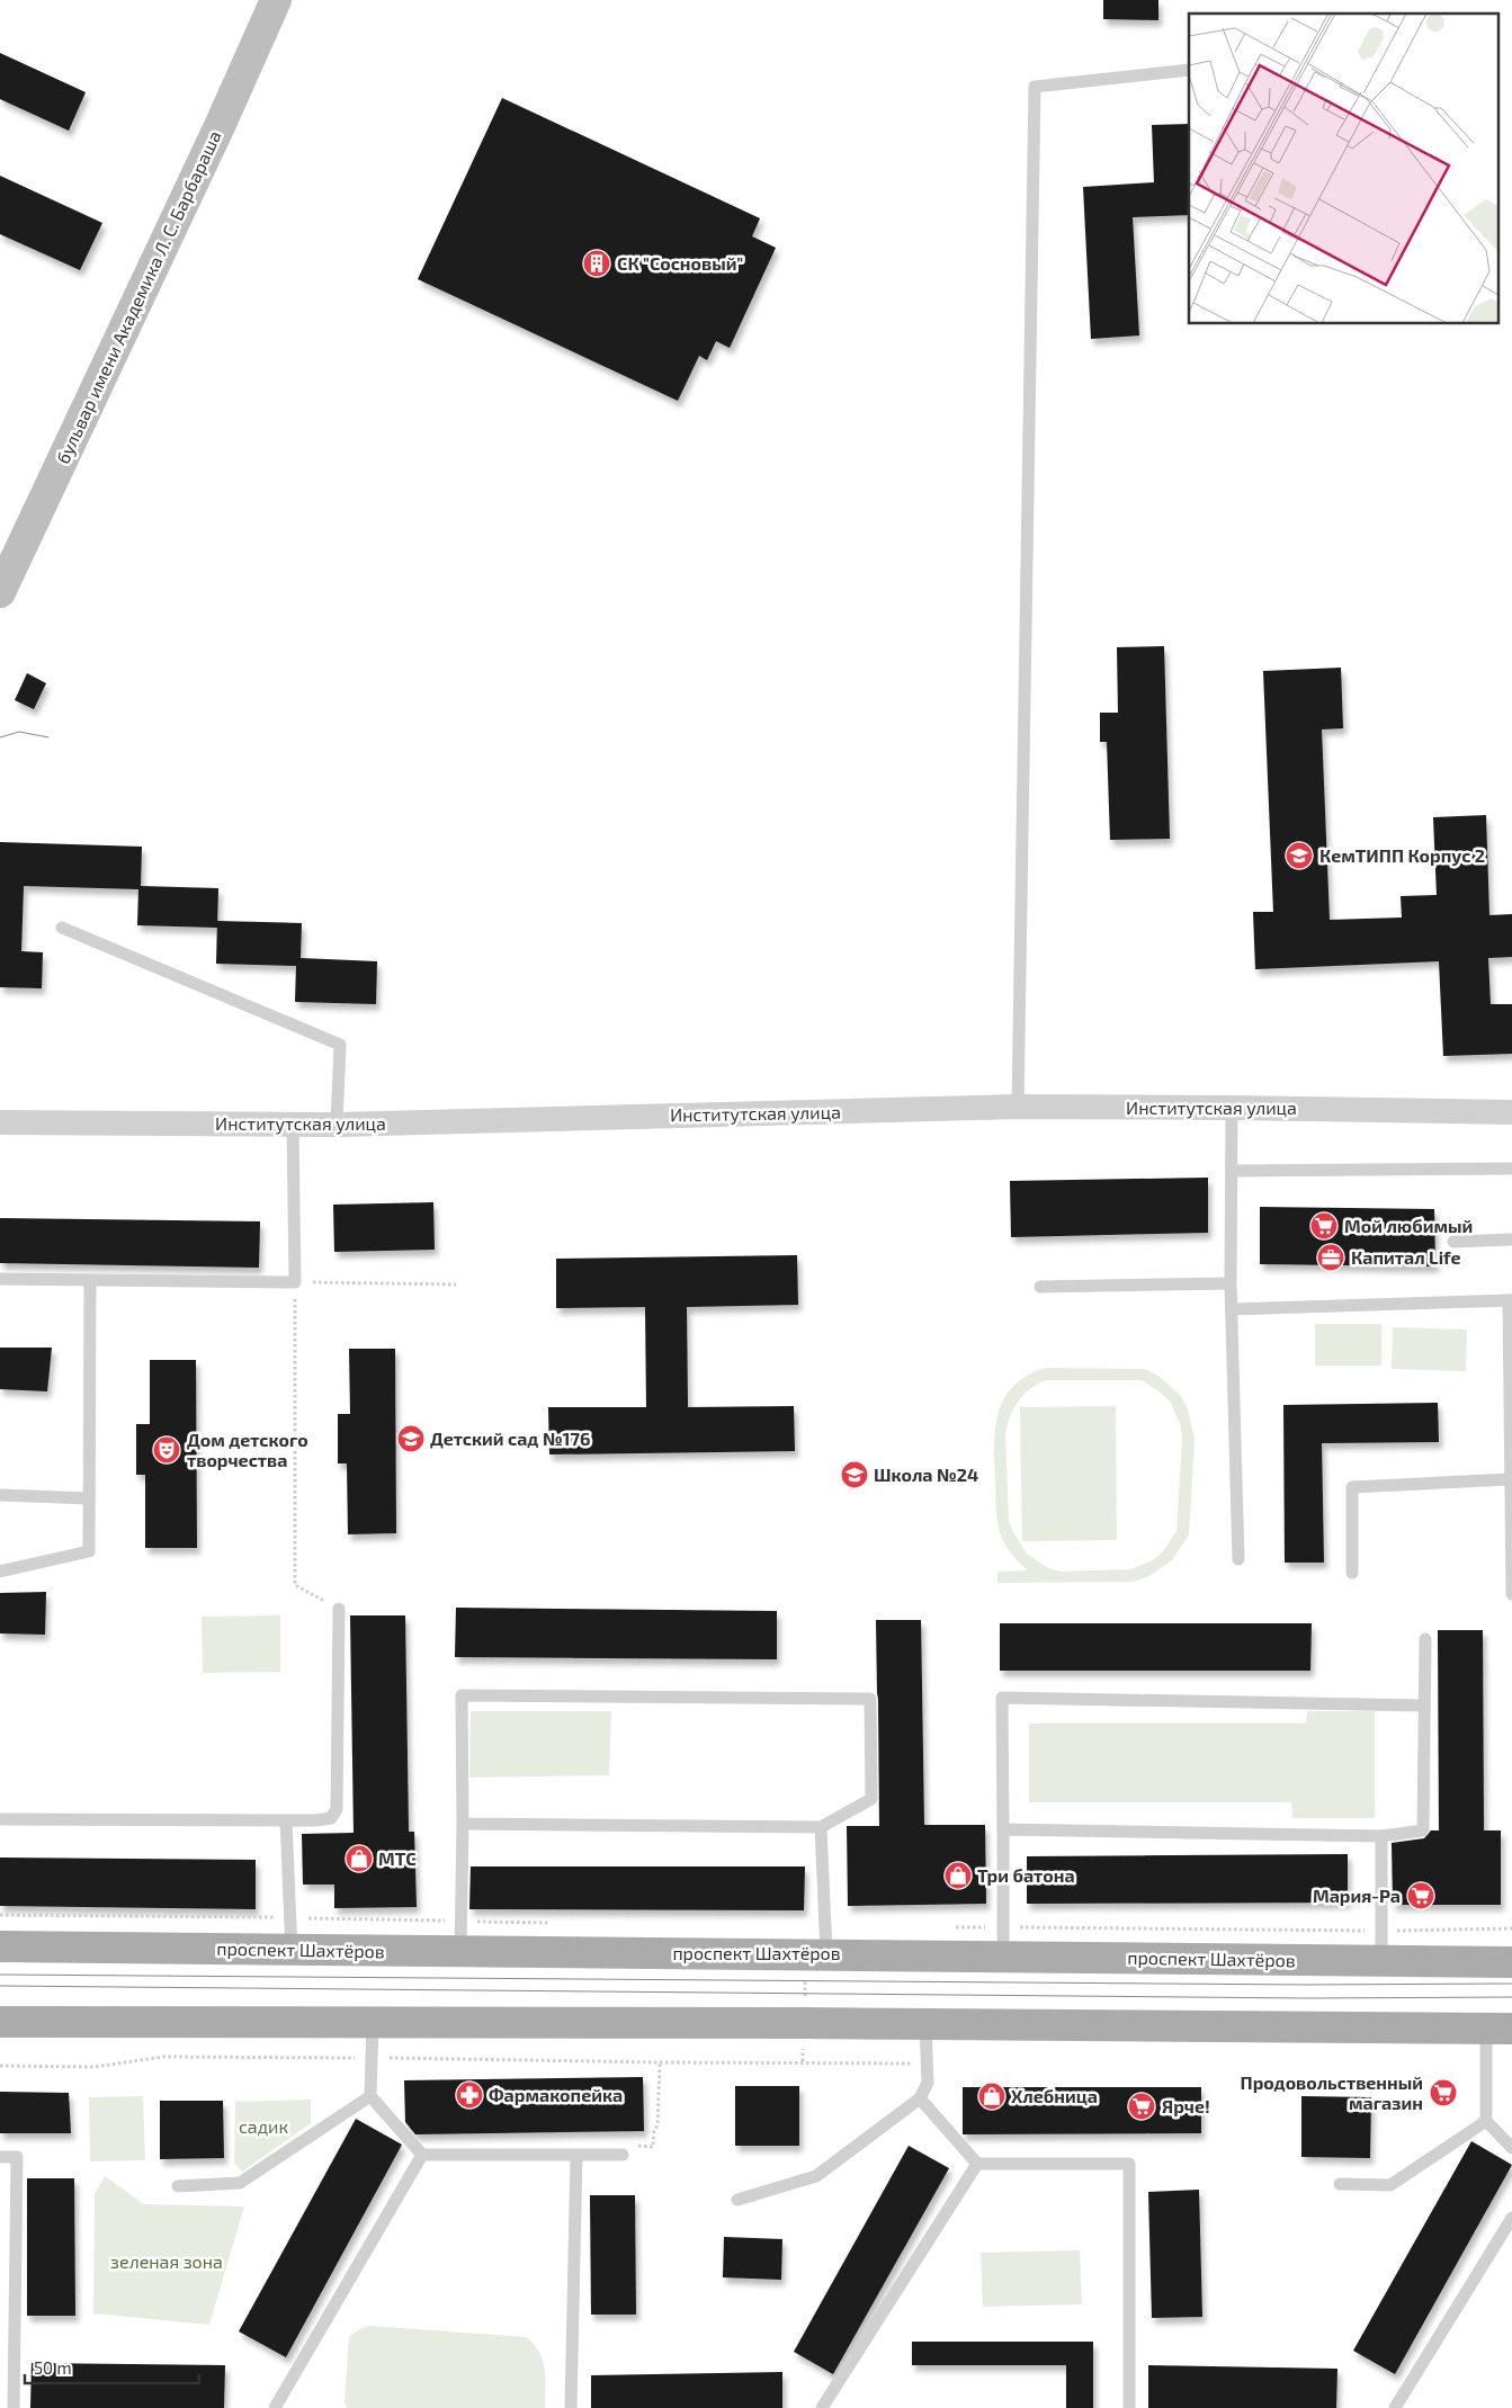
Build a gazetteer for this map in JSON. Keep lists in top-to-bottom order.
{
  "streets": {
    "main road": ["проспект Шахтёров"],
    "street": ["бульвар имени Академика Л. С. Барбараша", "Институтская улица"]
  },
  "parks": ["садик", "зеленая зона"],
  "places": {
    "building": ["СК \"Сосновый\""],
    "school or university": ["КемТИПП Корпус 2", "Детский сад №176", "Школа №24"],
    "supermarket": [
      "Мой любимый",
      "Мария-Ра",
      "Продовольственный магазин",
      "Ярче!"
    ],
    "office": ["Капитал Life"],
    "theatre": ["Дом детского творчества"],
    "shop": ["МТС", "Три батона", "Хлебница"],
    "pharmacy": ["Фармакопейка"]
  },
  "scale_bar": "50 m"
}
